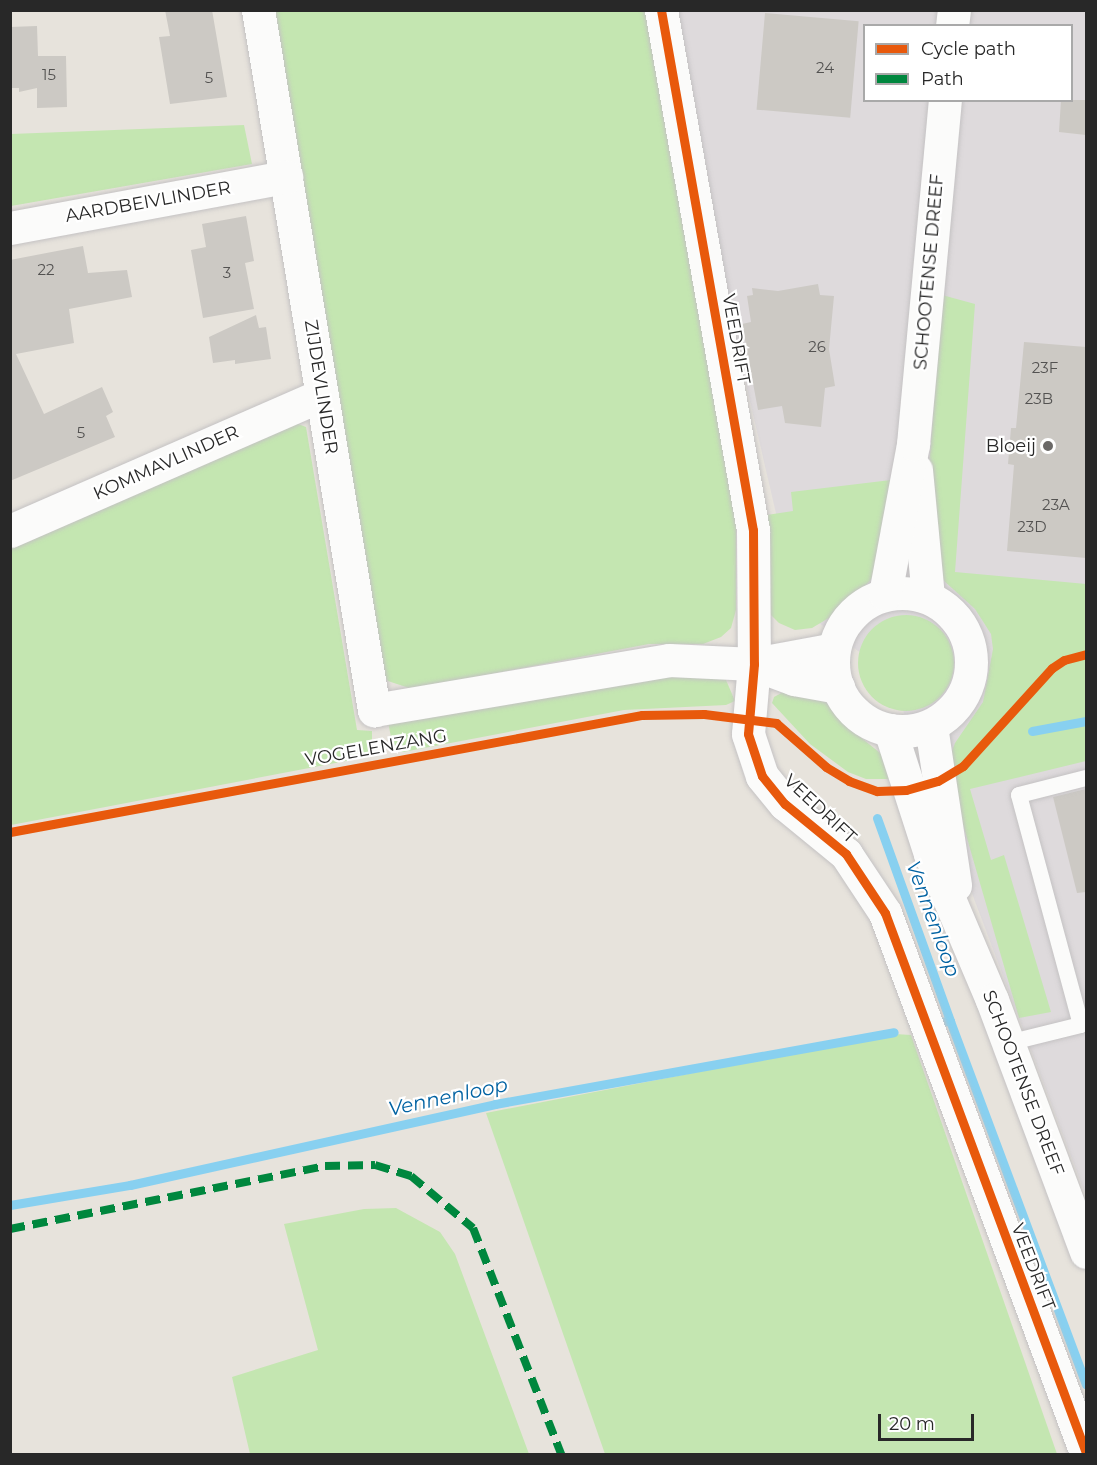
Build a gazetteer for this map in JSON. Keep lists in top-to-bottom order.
{
  "streets": {
    "street": [
      "AARDBEIVLINDER",
      "SCHOOTENSE DREEF",
      "VEEDRIFT",
      "ZIJDEVLINDER",
      "KOMMAVLINDER",
      "VOGELENZANG"
    ]
  },
  "crossings": [
    ["AARDBEIVLINDER", "ZIJDEVLINDER"],
    ["SCHOOTENSE DREEF", "VOGELENZANG"],
    ["VEEDRIFT", "VOGELENZANG"],
    ["ZIJDEVLINDER", "KOMMAVLINDER"],
    ["ZIJDEVLINDER", "VOGELENZANG"]
  ],
  "water": ["Vennenloop"],
  "places": ["Bloeij"],
  "house_numbers": [
    "24",
    "15",
    "5",
    "22",
    "3",
    "26",
    "23F",
    "23B",
    "5",
    "23A",
    "23D"
  ],
  "legend": ["Cycle path", "Path"],
  "scale_bar": "20 m"
}
